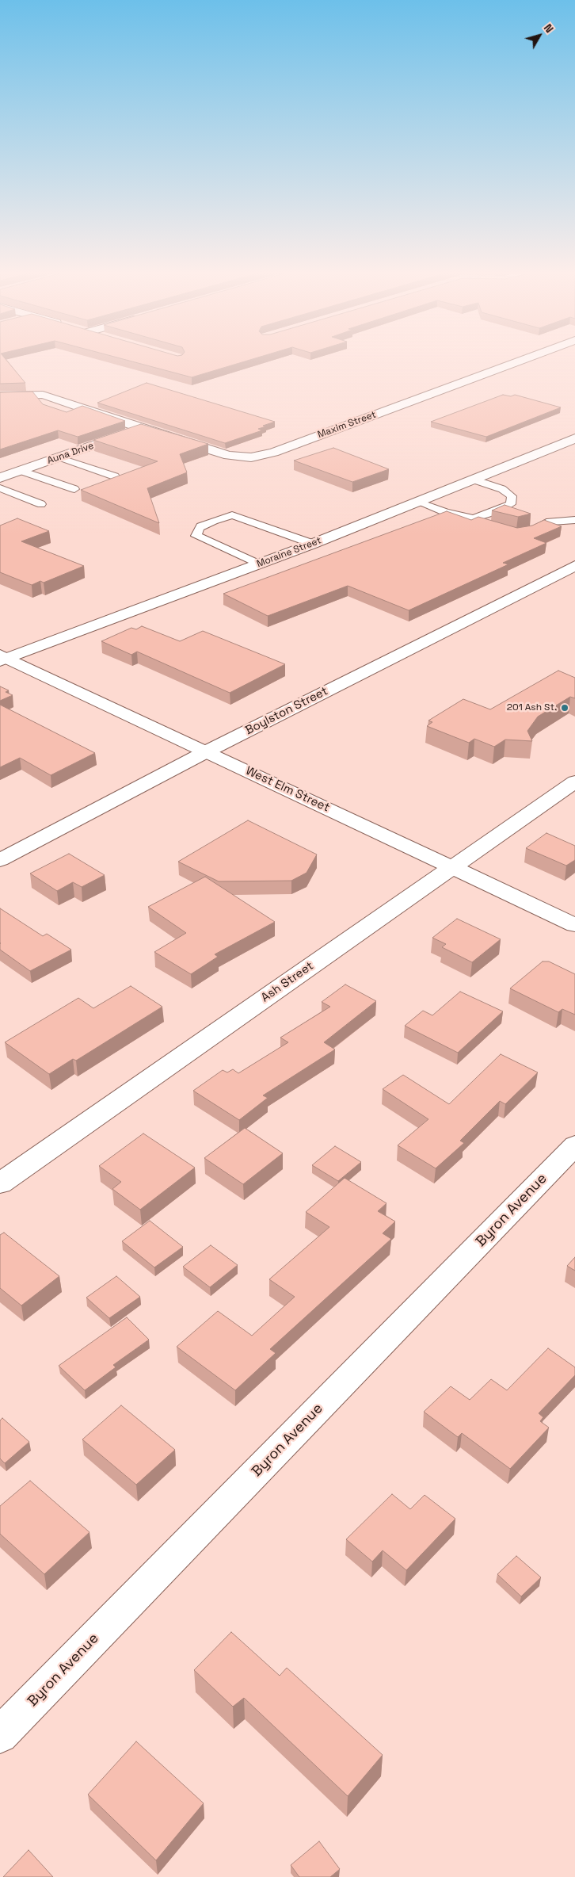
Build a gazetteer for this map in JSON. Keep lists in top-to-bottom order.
{
  "streets": {
    "street": [
      "Maxim Street",
      "Auna Drive",
      "Moraine Street",
      "Boylston Street",
      "West Elm Street",
      "Ash Street",
      "Byron Avenue"
    ]
  },
  "crossings": [
    ["Maxim Street", "Auna Drive"],
    ["Moraine Street", "West Elm Street"],
    ["Boylston Street", "West Elm Street"],
    ["West Elm Street", "Ash Street"]
  ],
  "places": ["201 Ash St."],
  "north": "top right"
}
